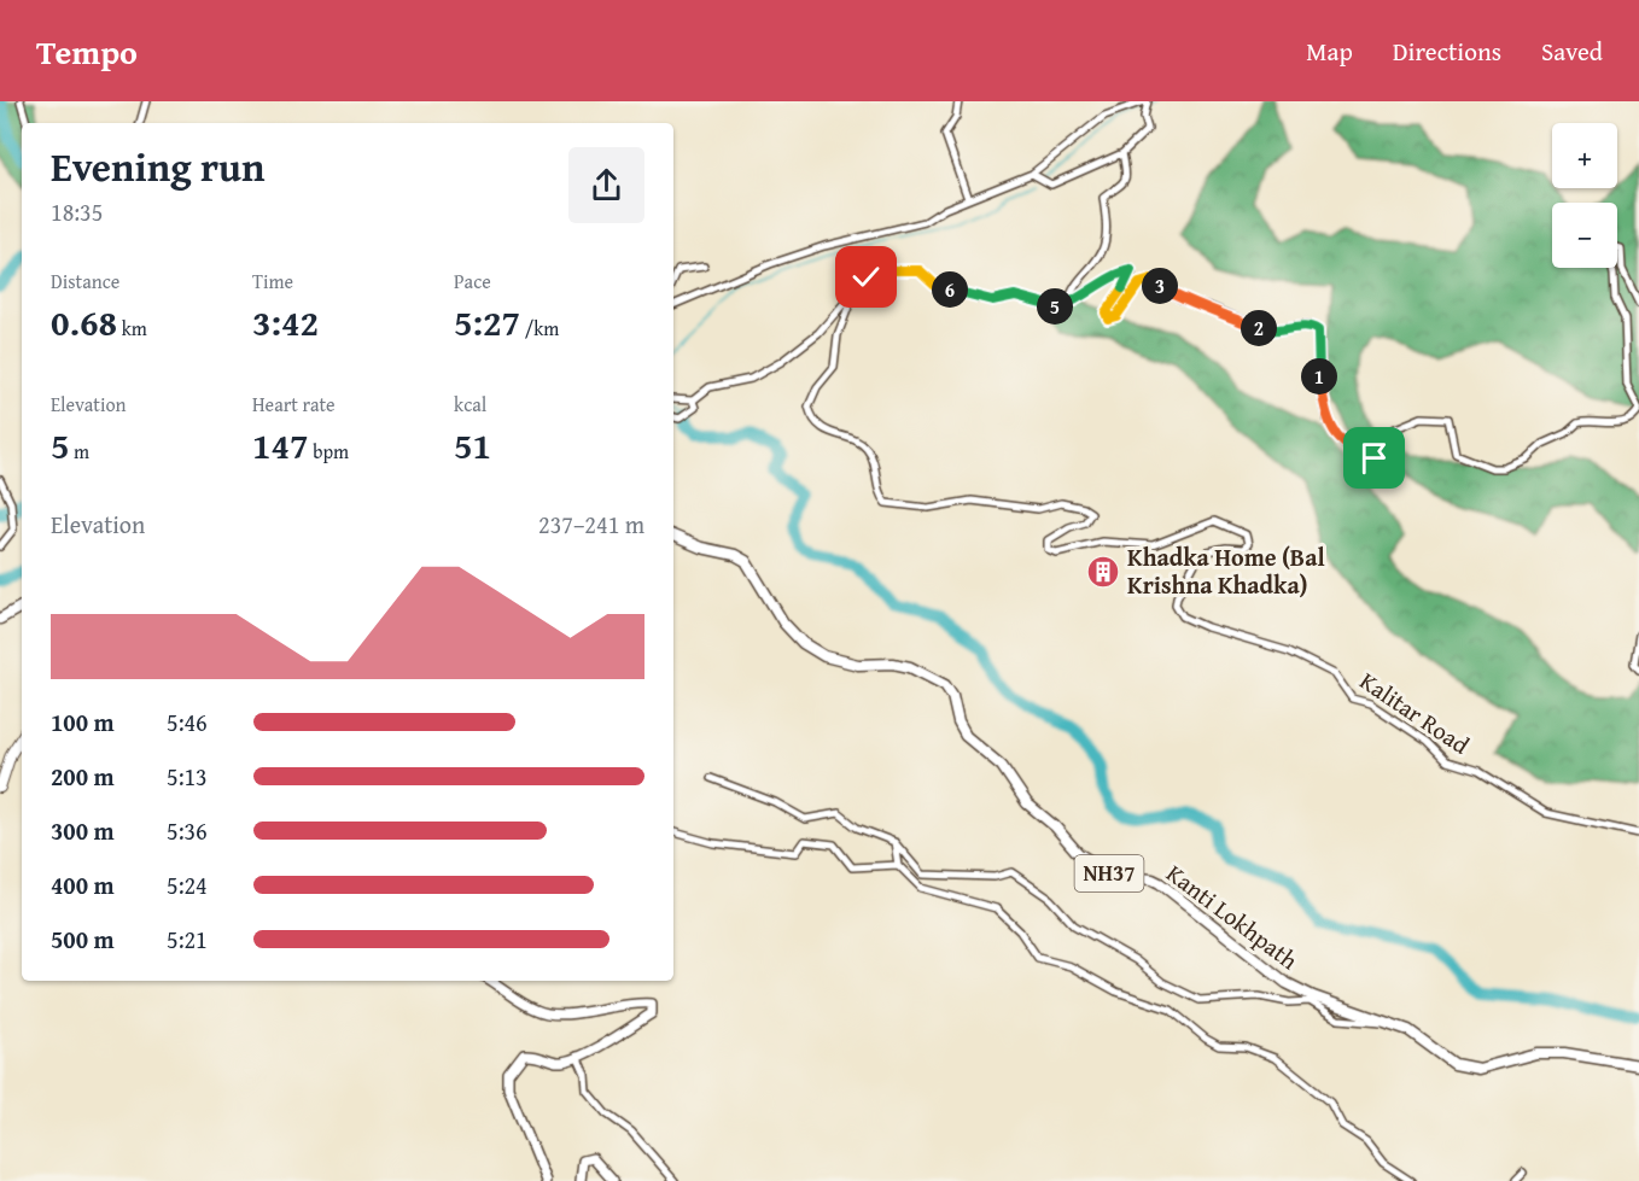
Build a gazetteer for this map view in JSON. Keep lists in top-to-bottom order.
{
  "streets": {
    "main road": ["NH37", "Kanti Lokhpath"],
    "street": ["Kalitar Road"]
  },
  "places": {
    "building": ["Khadka Home (Bal Krishna Khadka)"]
  },
  "page": {
    "header": "Tempo",
    "nav": ["Map", "Directions", "Saved"],
    "map_buttons": ["+", "−"],
    "heading": ["Evening run", "18:35"],
    "stats": [
      ["Distance", "0.68 km"],
      ["Time", "3:42"],
      ["Pace", "5:27 /km"],
      ["Elevation", "5 m"],
      ["Heart rate", "147 bpm"],
      ["kcal", "51"]
    ],
    "pins": [
      "3",
      "6",
      "5",
      "2",
      "1"
    ],
    "chart": ["Elevation", "237–241 m"],
    "list": [
      {
        "name": "100 m",
        "note": "5:46"
      },
      {
        "name": "200 m",
        "note": "5:13"
      },
      {
        "name": "300 m",
        "note": "5:36"
      },
      {
        "name": "400 m",
        "note": "5:24"
      },
      {
        "name": "500 m",
        "note": "5:21"
      }
    ]
  }
}
